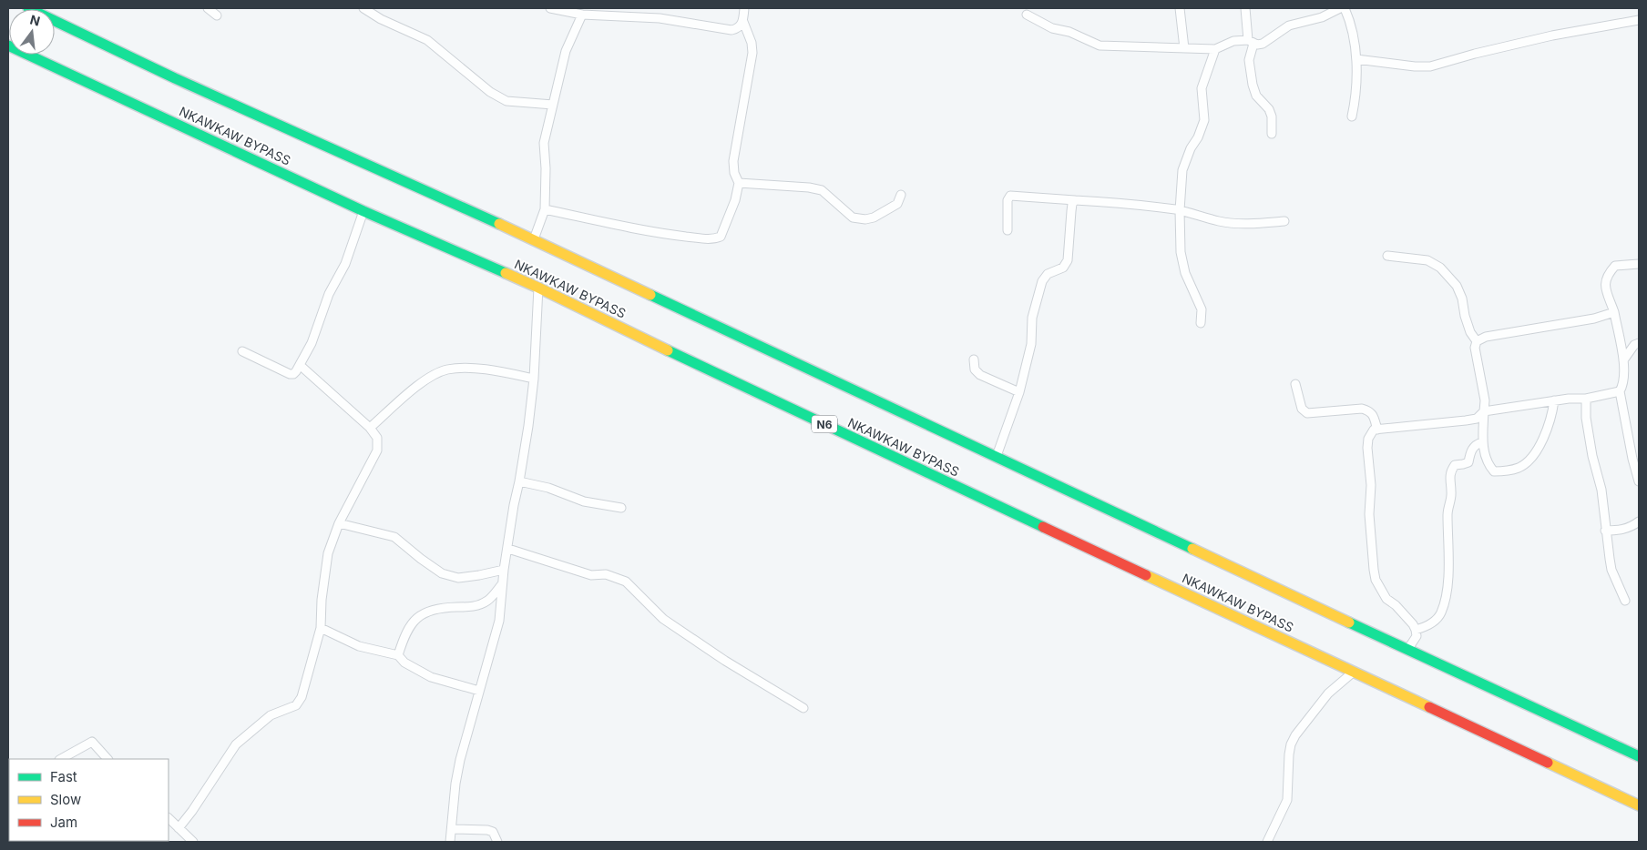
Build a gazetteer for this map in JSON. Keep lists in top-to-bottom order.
{
  "streets": {
    "highway": ["NKAWKAW BYPASS", "N6"]
  },
  "legend": ["Fast", "Slow", "Jam"],
  "north": "top"
}
